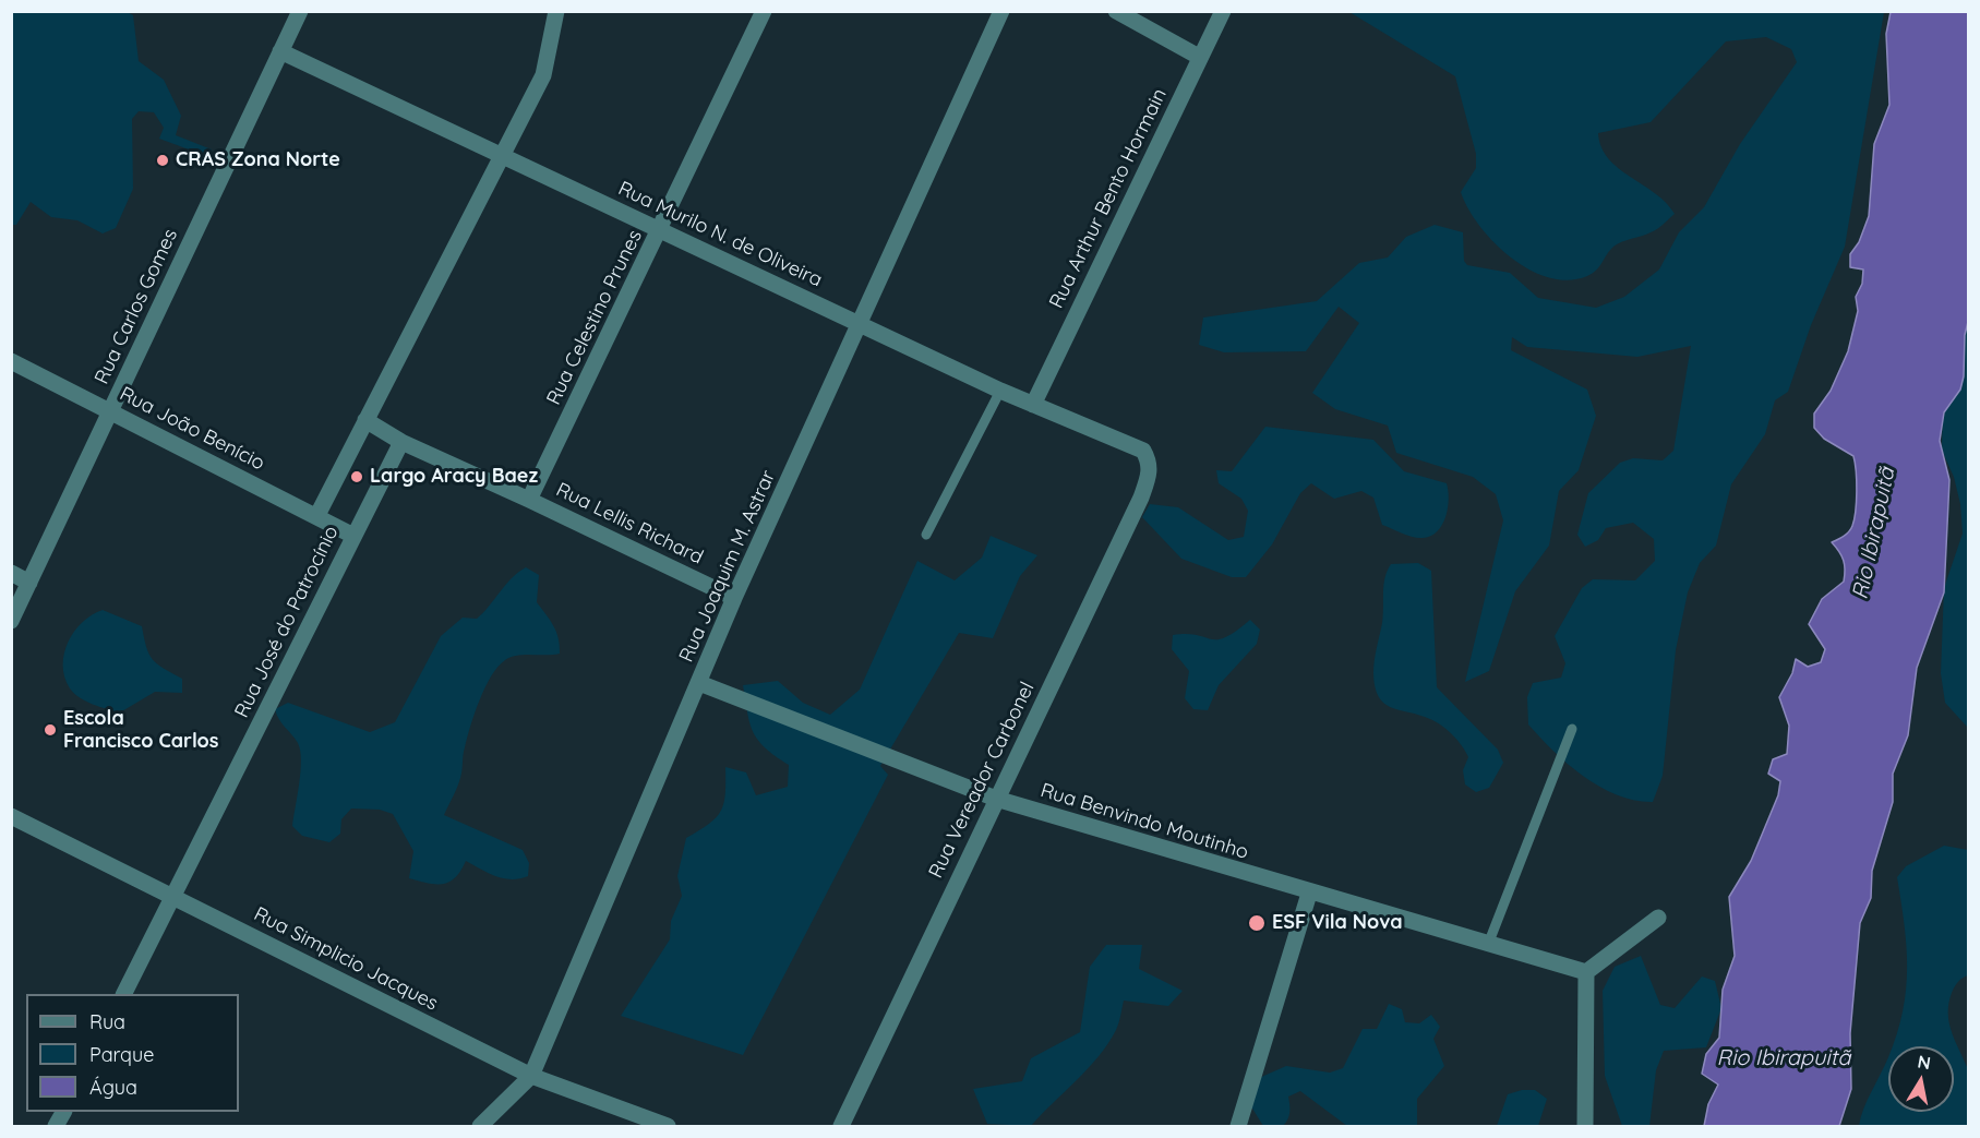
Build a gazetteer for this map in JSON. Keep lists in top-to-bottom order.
{
  "streets": {
    "street": [
      "Rua Arthur Bento Hormain",
      "Rua Murilo N. de Oliveira",
      "Rua Carlos Gomes",
      "Rua Celestino Prunes",
      "Rua João Benício",
      "Rua Lellis Richard",
      "Rua Joaquim M. Astrar",
      "Rua José do Patrocínio",
      "Rua Vereador Carbonel",
      "Rua Benvindo Moutinho",
      "Rua Simplicio Jacques"
    ]
  },
  "crossings": [
    ["Rua Arthur Bento Hormain", "Rua Murilo N. de Oliveira"],
    ["Rua Murilo N. de Oliveira", "Rua Carlos Gomes"],
    ["Rua Murilo N. de Oliveira", "Rua Celestino Prunes"],
    ["Rua Murilo N. de Oliveira", "Rua Joaquim M. Astrar"],
    ["Rua Murilo N. de Oliveira", "Rua José do Patrocínio"],
    ["Rua Murilo N. de Oliveira", "Rua Vereador Carbonel"],
    ["Rua Carlos Gomes", "Rua João Benício"],
    ["Rua Celestino Prunes", "Rua Lellis Richard"],
    ["Rua João Benício", "Rua José do Patrocínio"],
    ["Rua Lellis Richard", "Rua Joaquim M. Astrar"],
    ["Rua Lellis Richard", "Rua José do Patrocínio"],
    ["Rua Joaquim M. Astrar", "Rua Benvindo Moutinho"],
    ["Rua Joaquim M. Astrar", "Rua Simplicio Jacques"],
    ["Rua José do Patrocínio", "Rua Simplicio Jacques"],
    ["Rua Vereador Carbonel", "Rua Benvindo Moutinho"]
  ],
  "water": ["Rio Ibirapuitã"],
  "places": [
    "CRAS Zona Norte",
    "Largo Aracy Baez",
    "Escola Francisco Carlos",
    "ESF Vila Nova"
  ],
  "legend": ["Rua", "Parque", "Água"],
  "north": "top"
}
